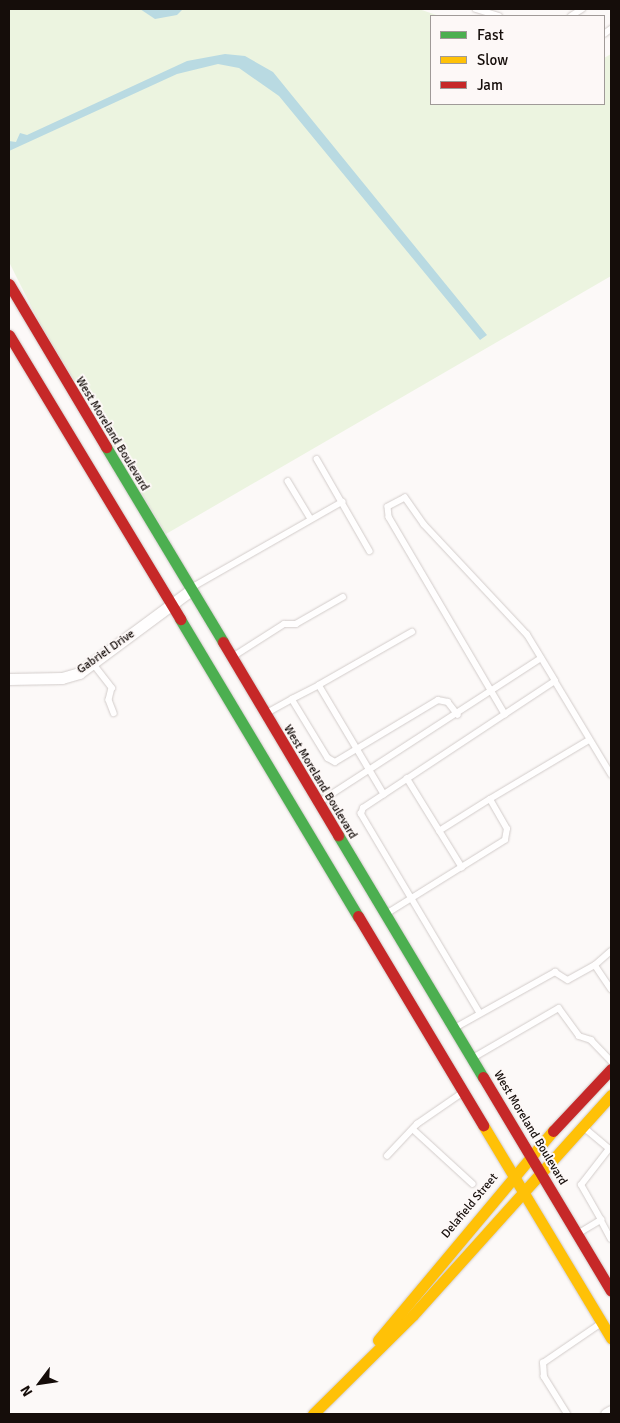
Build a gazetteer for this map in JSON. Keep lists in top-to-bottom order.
{
  "streets": {
    "street": ["West Moreland Boulevard", "Gabriel Drive", "Delafield Street"]
  },
  "crossings": [
    ["West Moreland Boulevard", "Gabriel Drive"],
    ["West Moreland Boulevard", "Delafield Street"]
  ],
  "legend": ["Fast", "Slow", "Jam"],
  "north": "bottom left"
}
